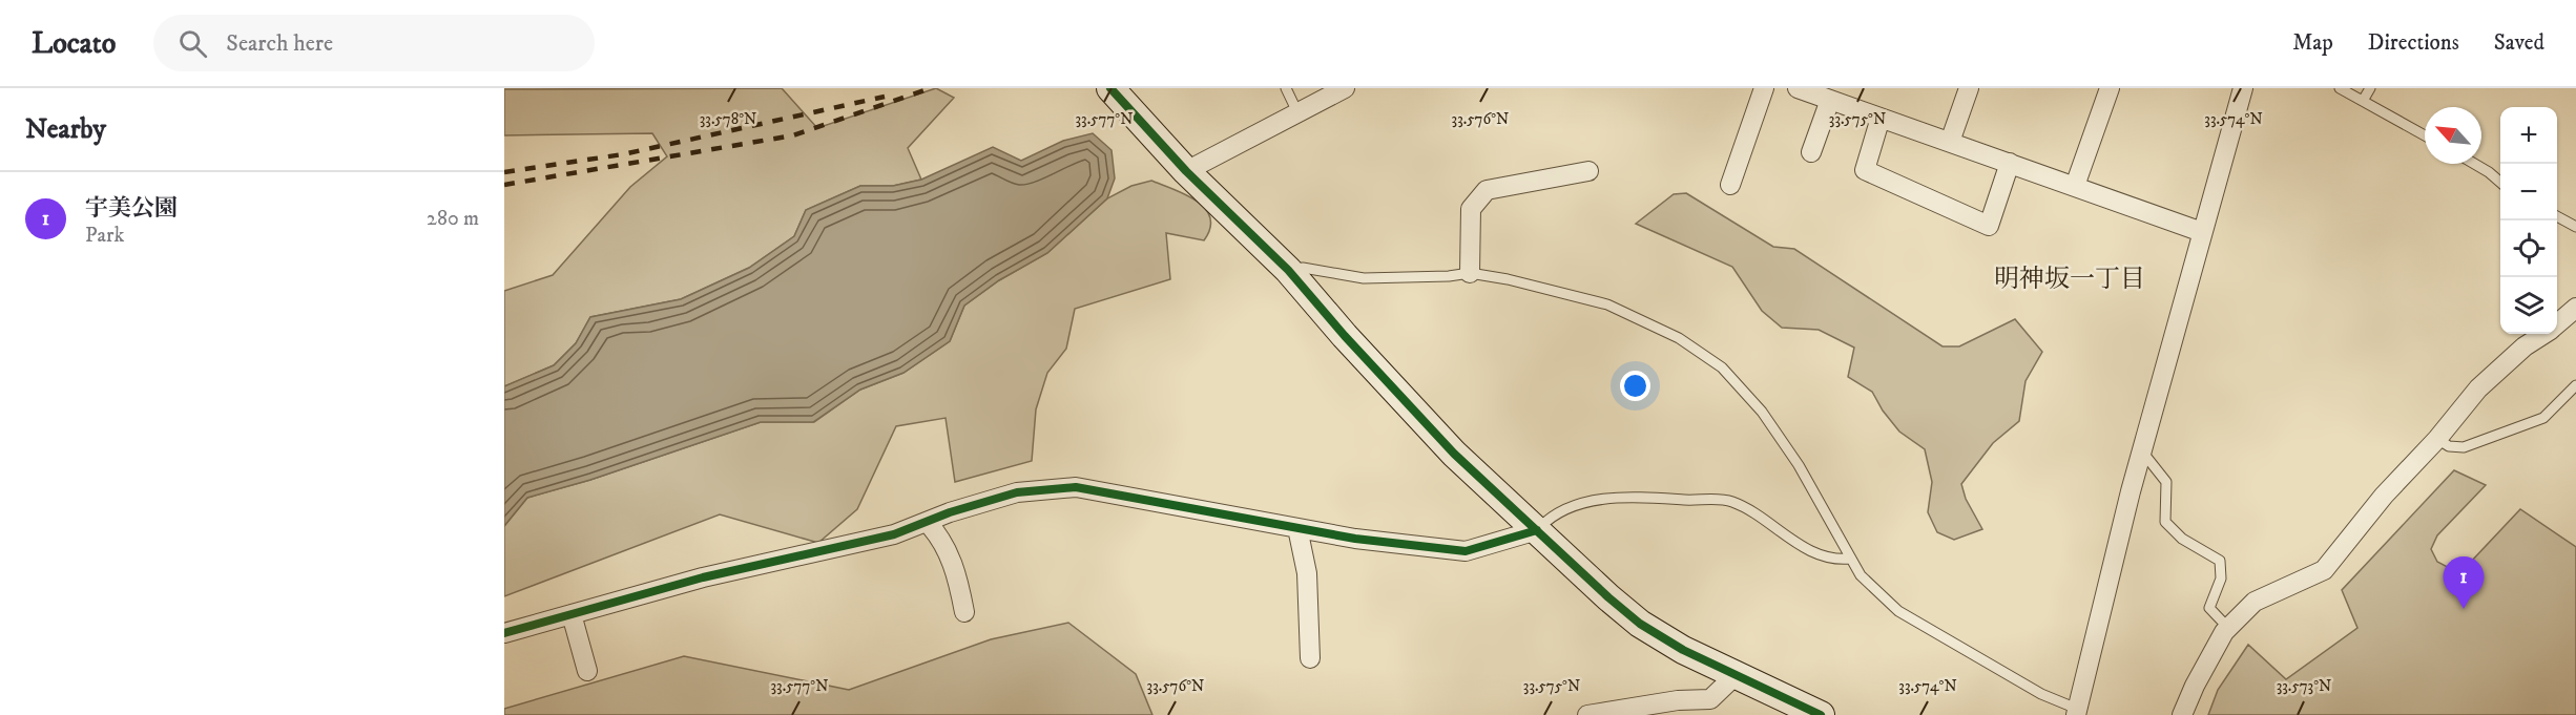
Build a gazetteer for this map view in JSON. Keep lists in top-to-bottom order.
{
  "districts": ["明神坂一丁目"],
  "north": "top left",
  "page": {
    "header": "Locato",
    "search": "Search here",
    "nav": ["Map", "Directions", "Saved"],
    "heading": "Nearby",
    "map_buttons": ["+", "−"],
    "list": [
      {
        "mark": "1",
        "name": "宇美公園",
        "note": "Park",
        "value": "280 m"
      }
    ],
    "pins": "1"
  },
  "coordinates": [
    "33.578°N",
    "33.577°N",
    "33.576°N",
    "33.575°N",
    "33.574°N",
    "33.573°N"
  ]
}
